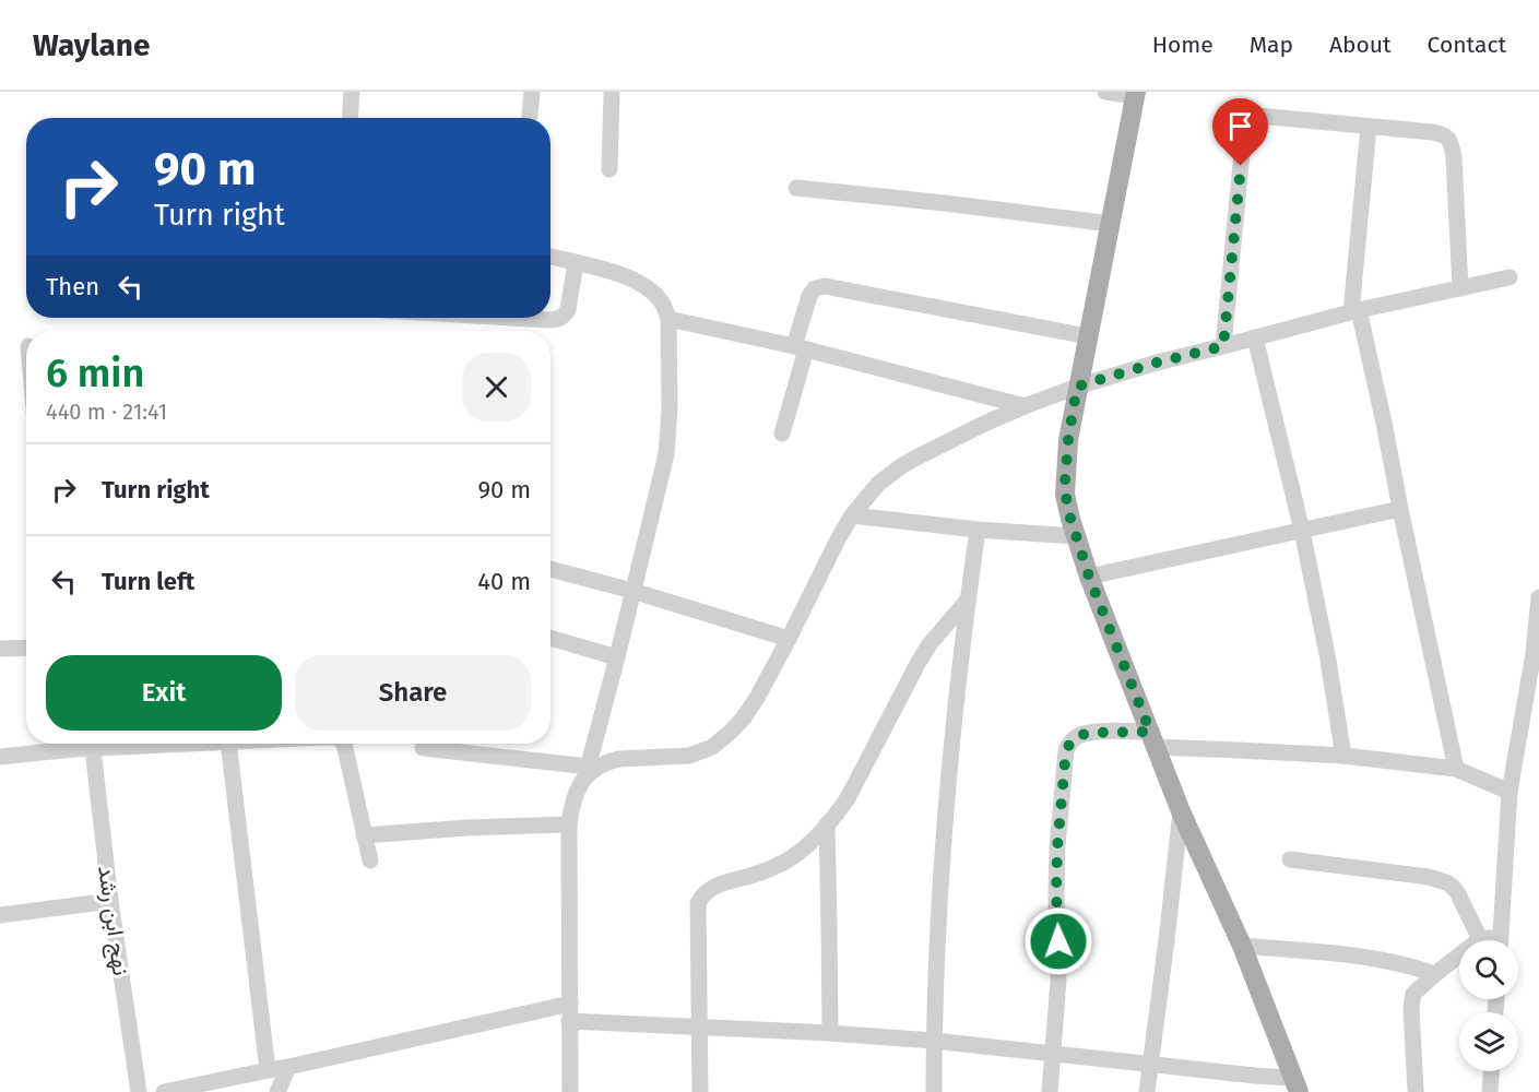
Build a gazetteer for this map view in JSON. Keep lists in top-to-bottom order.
{
  "streets": {
    "street": ["نهج ابن رشد"]
  },
  "page": {
    "header": "Waylane",
    "nav": [
      "Home",
      "Map",
      "About",
      "Contact"
    ],
    "turn": ["90 m", "Turn right"],
    "then": "Then",
    "heading": ["6 min", "440 m · 21:41"],
    "list": [
      {
        "name": "Turn right",
        "value": "90 m"
      },
      {
        "name": "Turn left",
        "value": "40 m"
      }
    ],
    "buttons": ["Exit", "Share"]
  }
}
